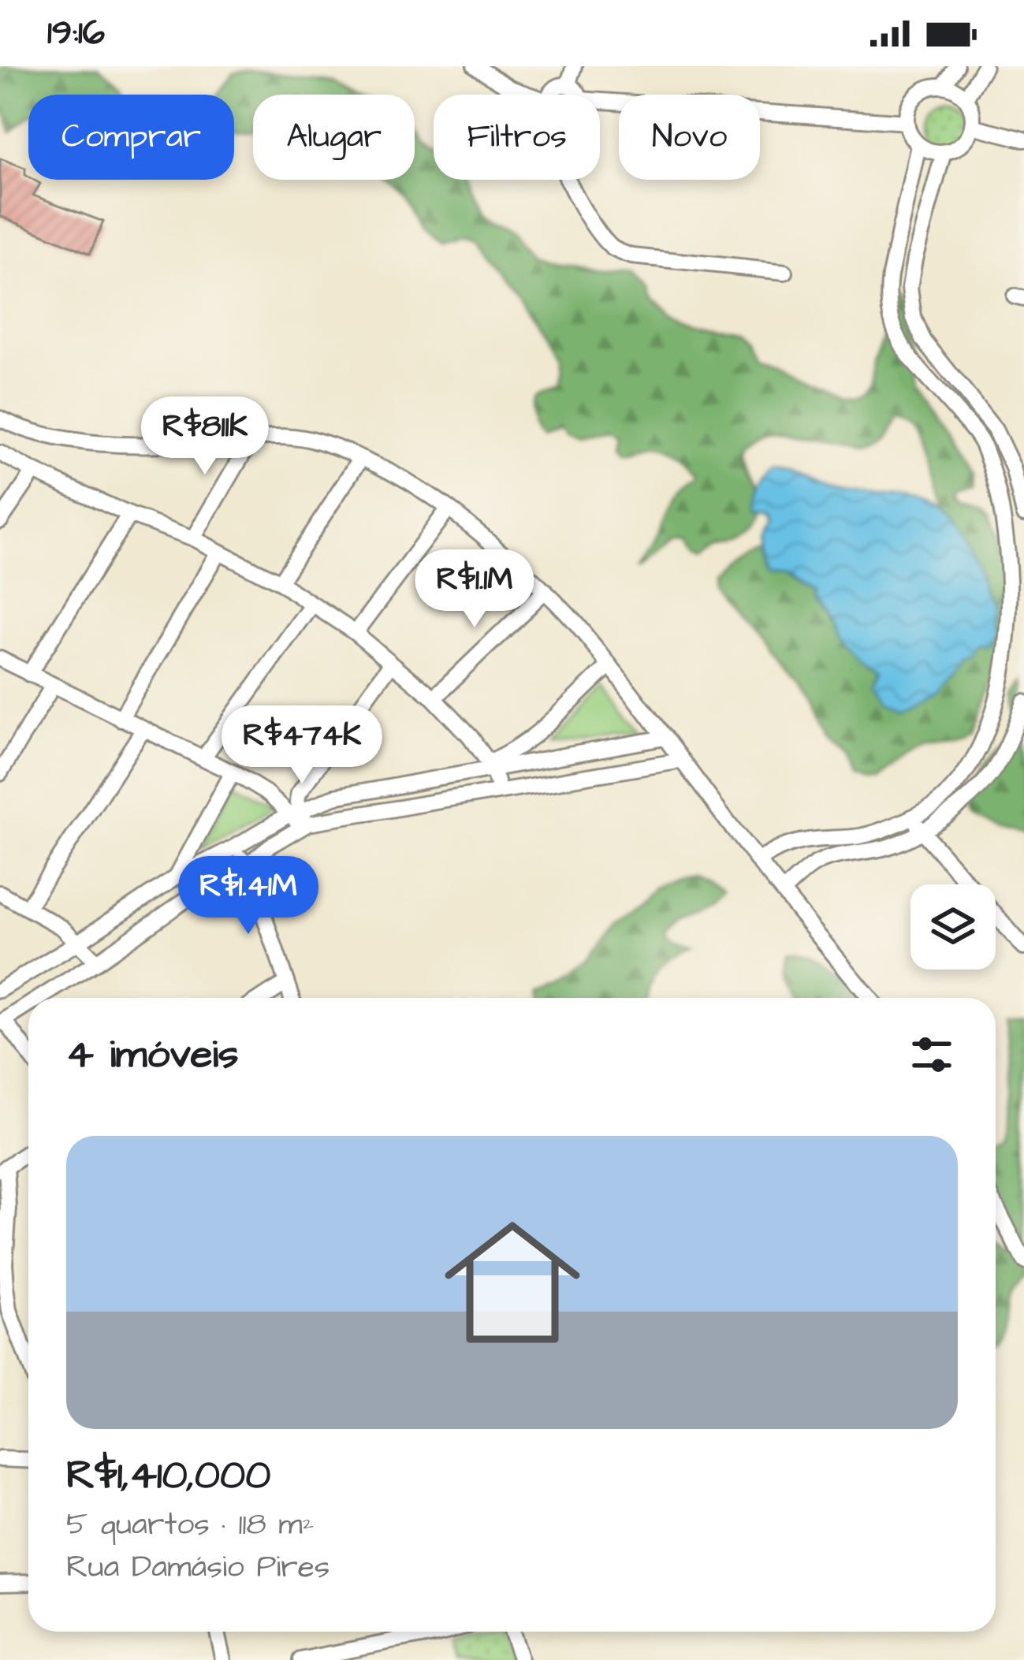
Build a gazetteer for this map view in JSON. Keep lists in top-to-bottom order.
{
  "page": {
    "status": "19:16",
    "chip": [
      "Comprar",
      "Alugar",
      "Filtros",
      "Novo"
    ],
    "price": [
      "R$811K",
      "R$1.1M",
      "R$474K",
      "R$1.41M"
    ],
    "heading": "4 imóveis",
    "list": [
      {
        "name": "R$1,410,000",
        "note": "5 quartos · 118 m² · Rua Damásio Pires"
      }
    ]
  }
}
